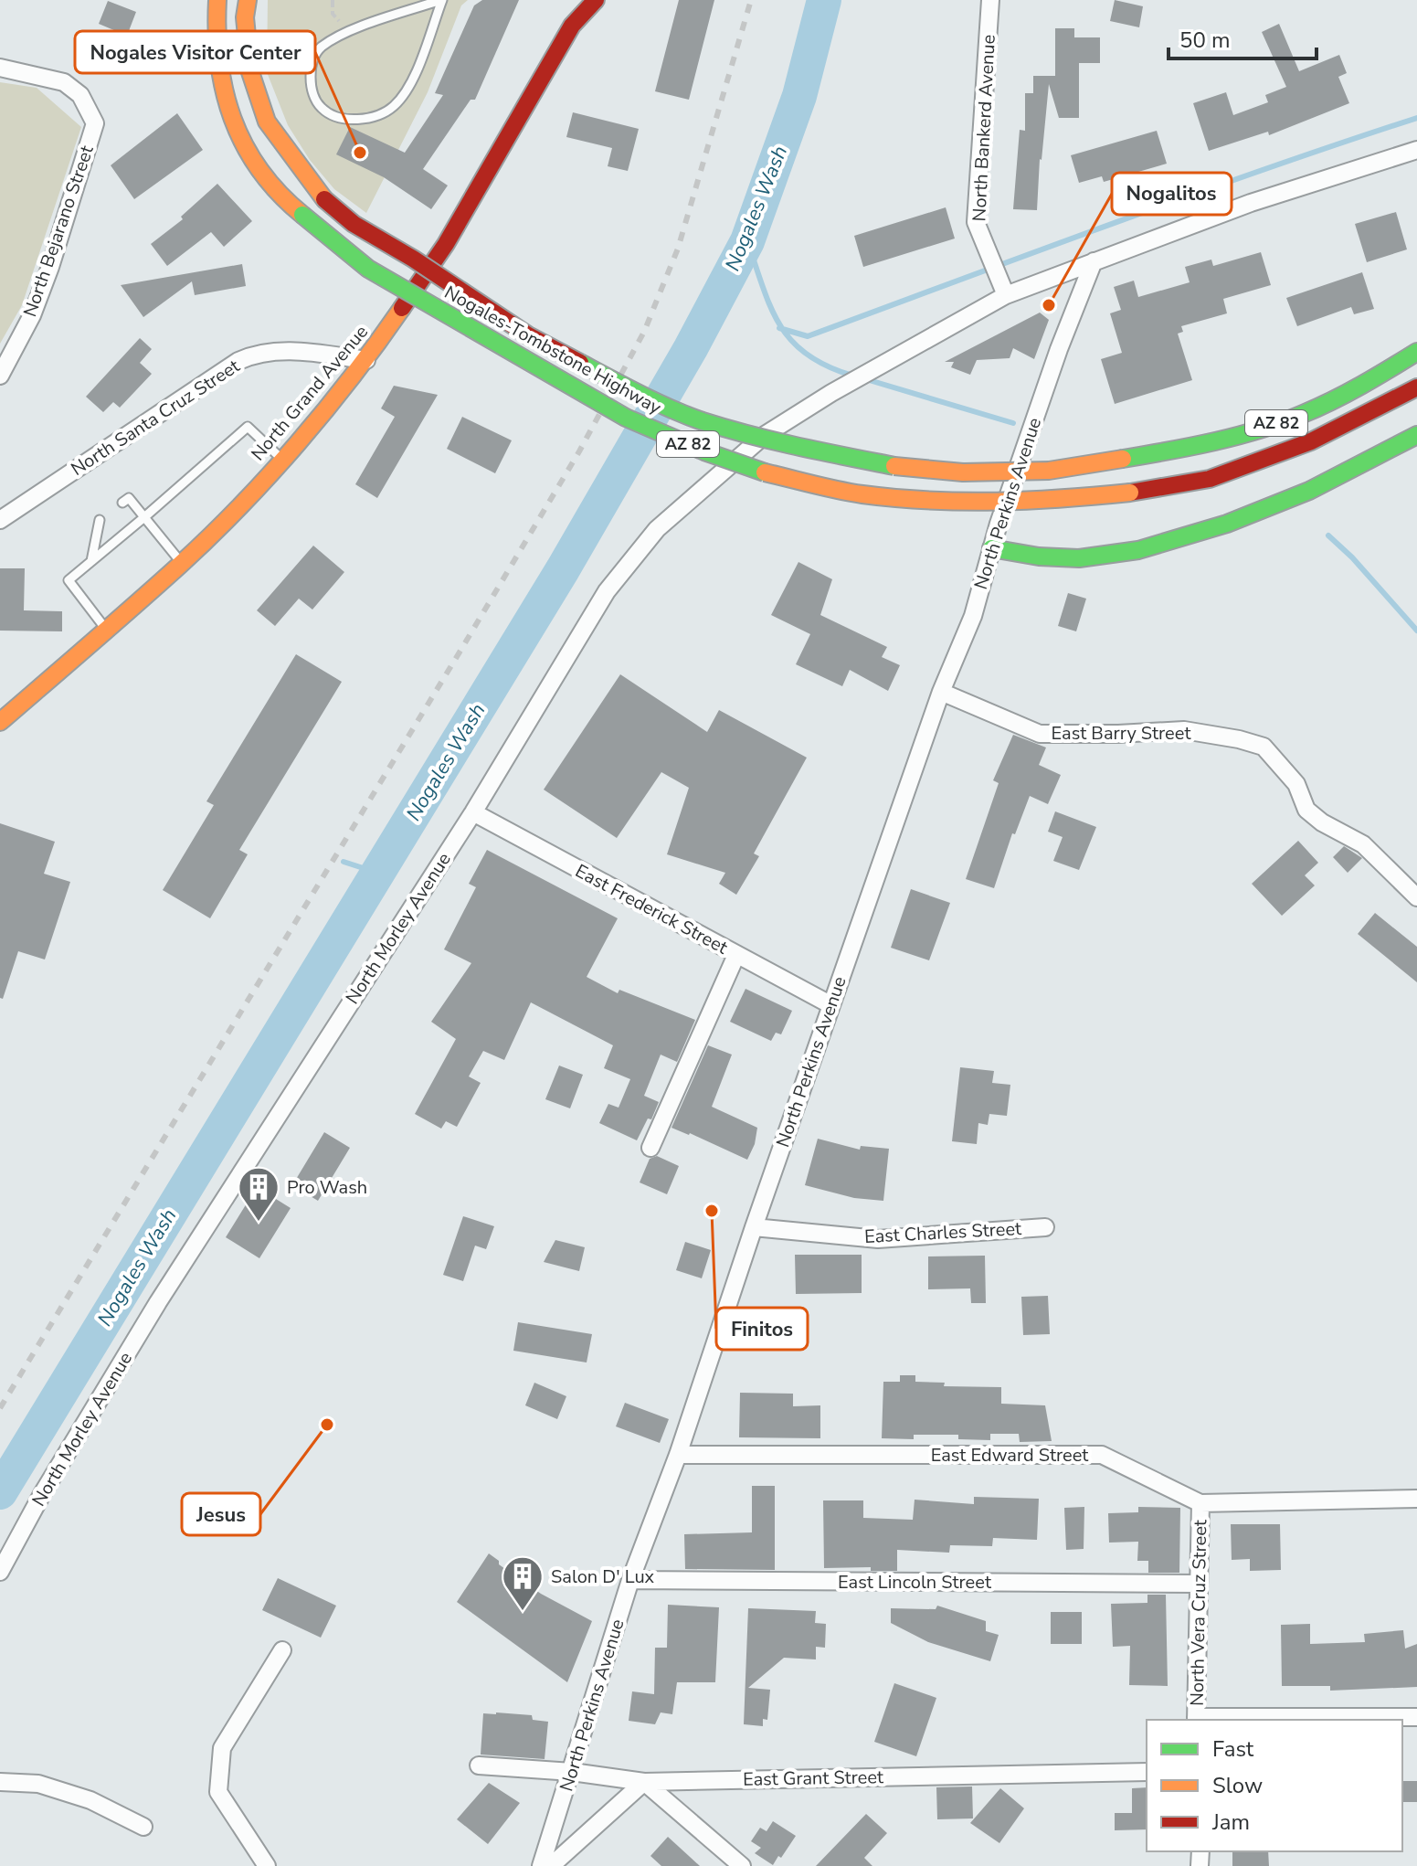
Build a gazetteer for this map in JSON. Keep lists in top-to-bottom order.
{
  "streets": {
    "main road": ["Nogales-Tombstone Highway", "North Grand Avenue", "AZ 82"],
    "street": [
      "North Bankerd Avenue",
      "North Bejarano Street",
      "North Santa Cruz Street",
      "North Perkins Avenue",
      "East Barry Street",
      "East Frederick Street",
      "North Morley Avenue",
      "East Charles Street",
      "East Edward Street",
      "East Lincoln Street",
      "North Vera Cruz Street",
      "East Grant Street"
    ]
  },
  "crossings": [
    ["North Bankerd Avenue", "North Morley Avenue"],
    ["North Grand Avenue", "North Santa Cruz Street"],
    ["North Perkins Avenue", "East Barry Street"],
    ["North Perkins Avenue", "East Frederick Street"],
    ["North Perkins Avenue", "North Morley Avenue"],
    ["North Perkins Avenue", "East Charles Street"],
    ["North Perkins Avenue", "East Edward Street"],
    ["North Perkins Avenue", "East Lincoln Street"],
    ["North Perkins Avenue", "East Grant Street"],
    ["East Frederick Street", "North Morley Avenue"],
    ["East Edward Street", "North Vera Cruz Street"],
    ["East Lincoln Street", "North Vera Cruz Street"]
  ],
  "water": ["Nogales Wash"],
  "places": {
    "other": [
      "Nogales Visitor Center",
      "Nogalitos",
      "Finitos",
      "Jesus"
    ],
    "building": ["Pro Wash", "Salon D' Lux"]
  },
  "legend": ["Fast", "Slow", "Jam"],
  "scale_bar": "50 m"
}
